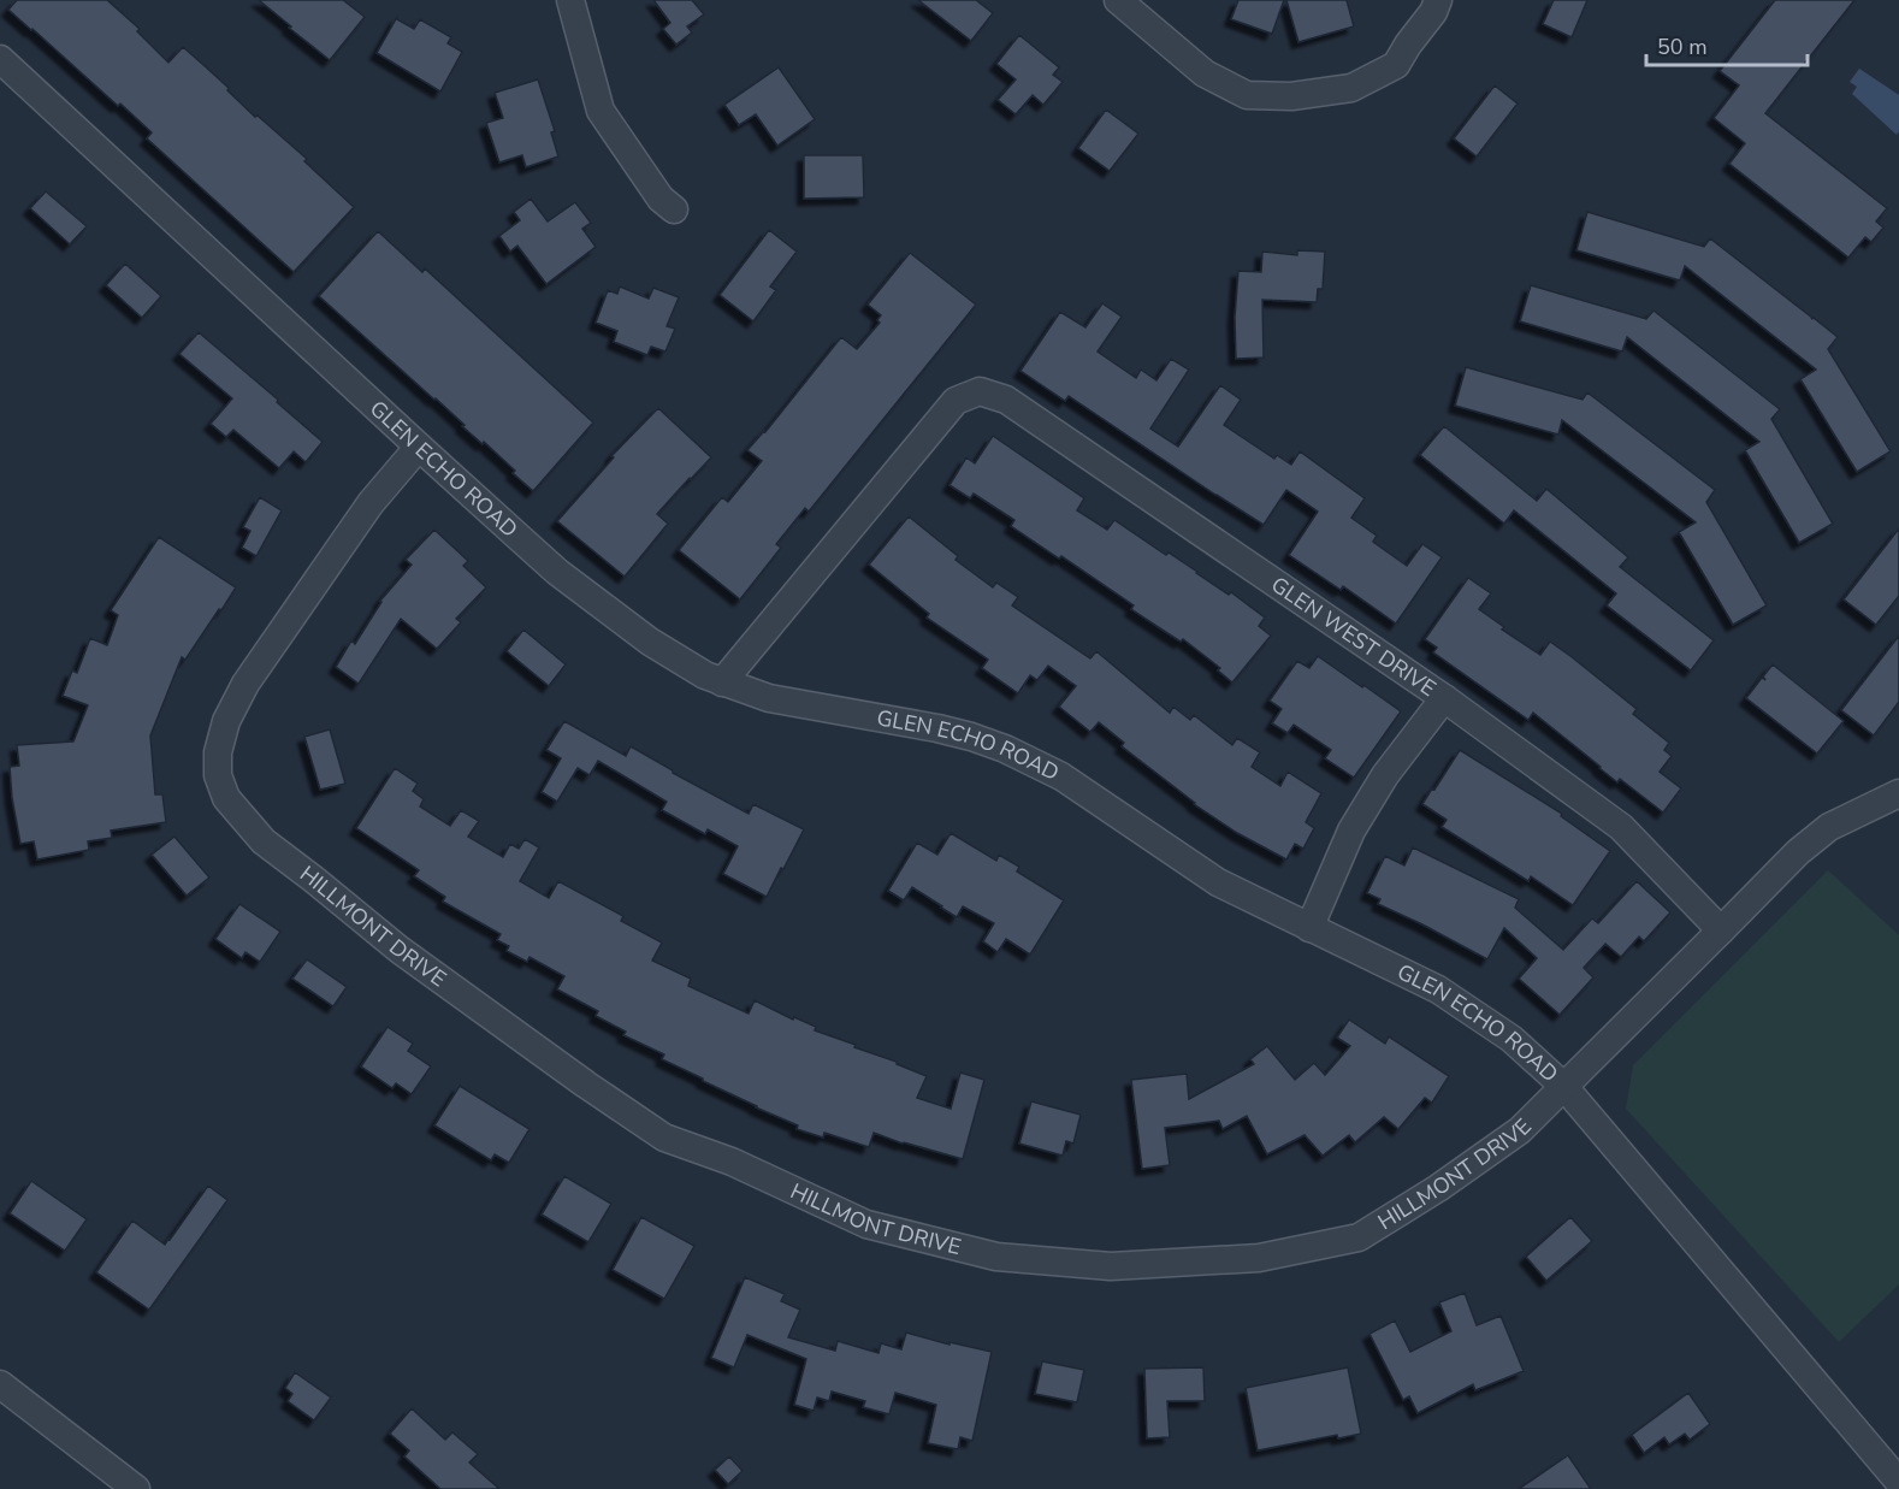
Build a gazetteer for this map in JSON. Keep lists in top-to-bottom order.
{
  "streets": {
    "street": ["GLEN ECHO ROAD", "GLEN WEST DRIVE", "HILLMONT DRIVE"]
  },
  "crossings": [
    ["GLEN ECHO ROAD", "GLEN WEST DRIVE"],
    ["GLEN ECHO ROAD", "HILLMONT DRIVE"],
    ["GLEN WEST DRIVE", "HILLMONT DRIVE"]
  ],
  "scale_bar": "50 m"
}
